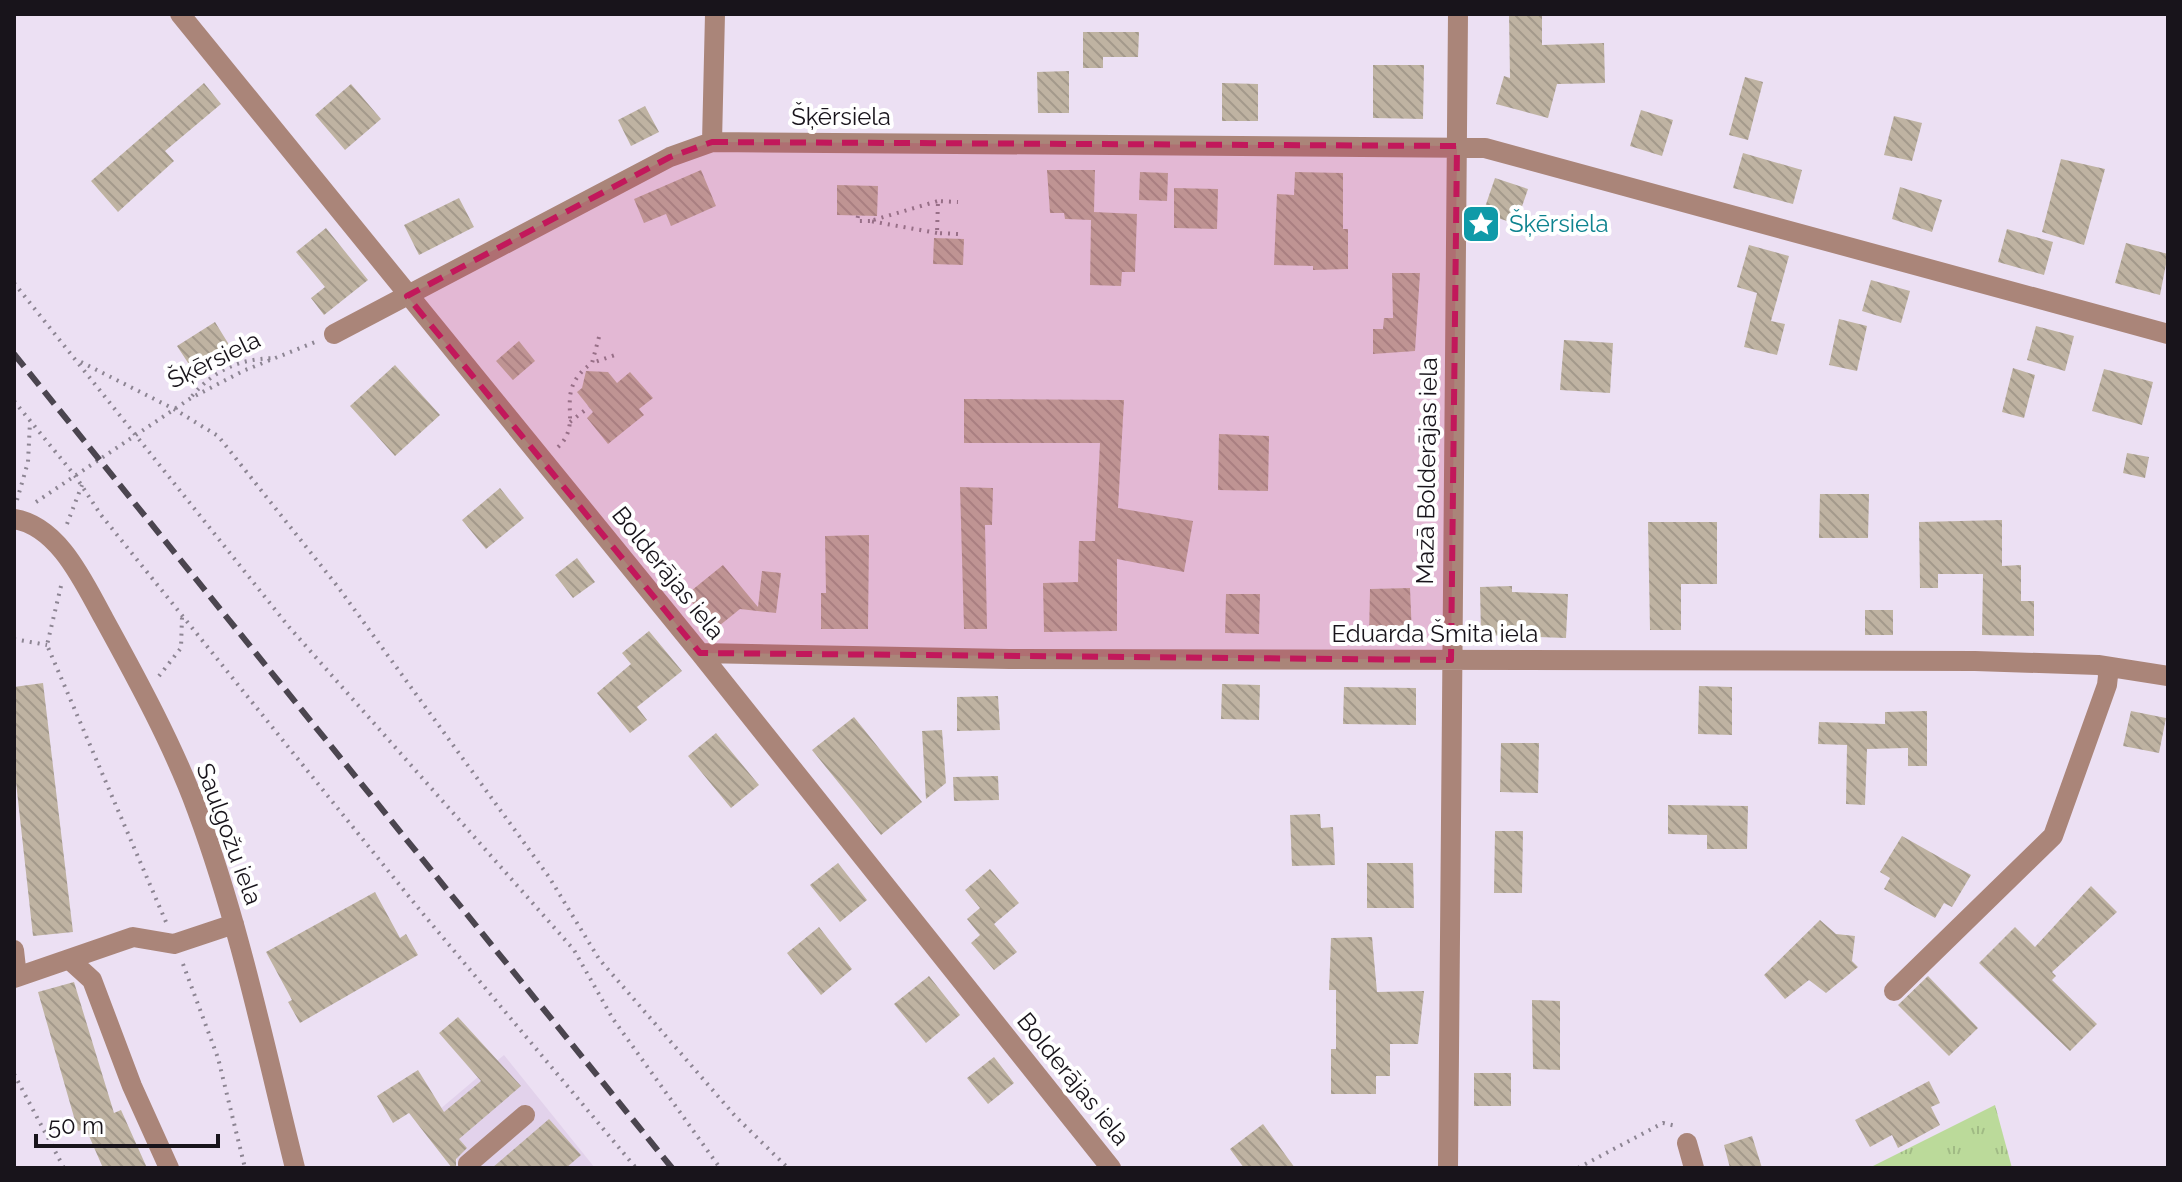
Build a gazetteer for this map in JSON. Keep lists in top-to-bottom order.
{
  "streets": {
    "street": [
      "Šķērsiela",
      "Mazā Bolderājas iela",
      "Bolderājas iela",
      "Eduarda Šmita iela",
      "Saulgožu iela"
    ]
  },
  "crossings": [
    ["Šķērsiela", "Mazā Bolderājas iela"],
    ["Šķērsiela", "Bolderājas iela"],
    ["Šķērsiela", "Saulgožu iela"],
    ["Mazā Bolderājas iela", "Eduarda Šmita iela"],
    ["Bolderājas iela", "Eduarda Šmita iela"]
  ],
  "places": {
    "place": ["Šķērsiela"]
  },
  "scale_bar": "50 m"
}
